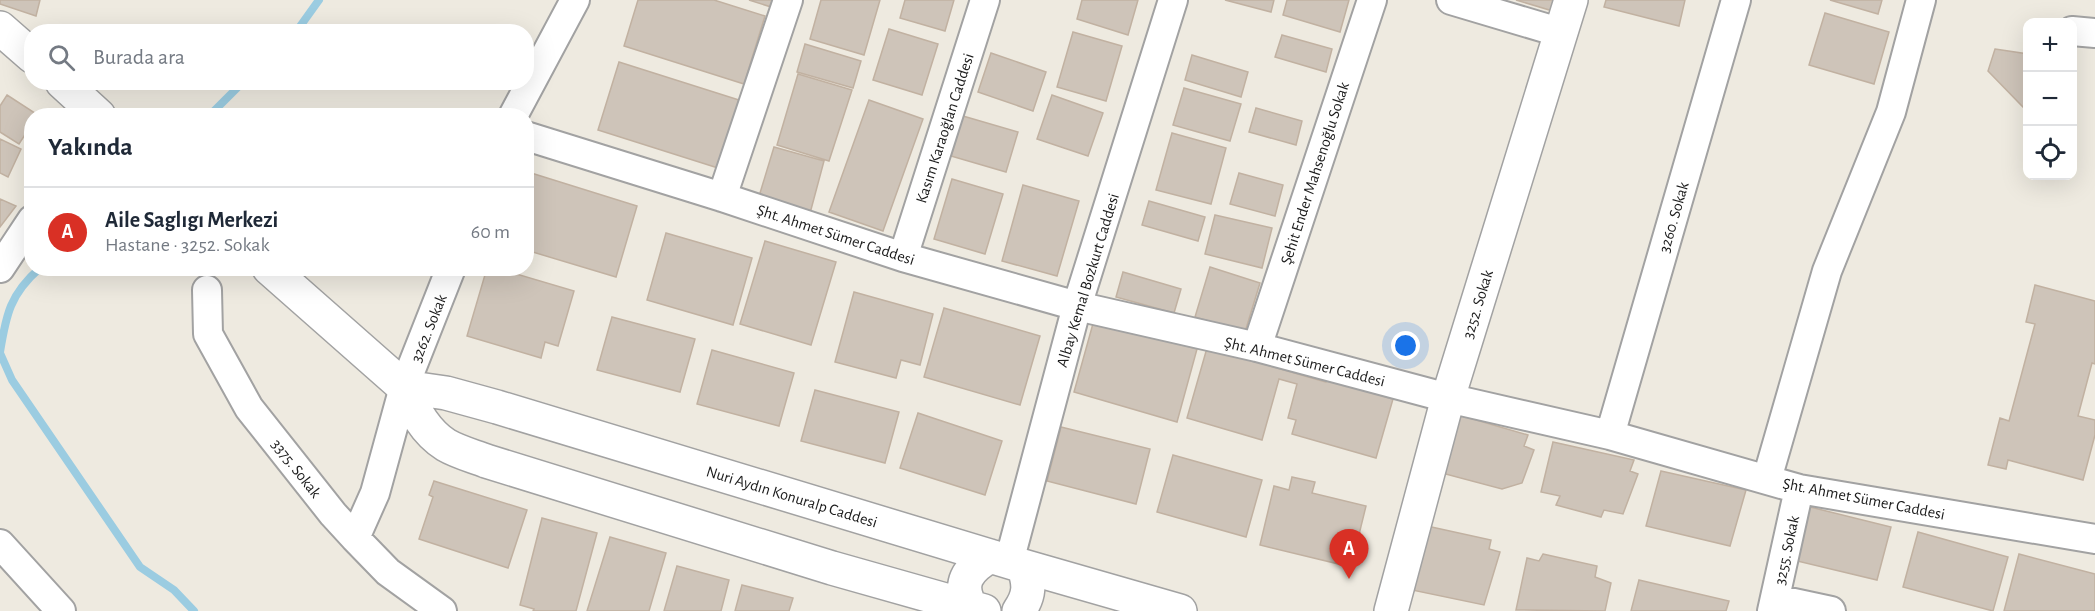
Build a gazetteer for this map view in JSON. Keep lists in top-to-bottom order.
{
  "streets": {
    "street": [
      "Kasım Karaoğlan Caddesi",
      "Şehit Ender Mahsenoğlu Sokak",
      "3260. Sokak",
      "Şht. Ahmet Sümer Caddesi",
      "Albay Kemal Bozkurt Caddesi",
      "3252. Sokak",
      "3262. Sokak",
      "3375. Sokak",
      "Nuri Aydın Konuralp Caddesi",
      "3255. Sokak"
    ]
  },
  "crossings": [
    ["Kasım Karaoğlan Caddesi", "Şht. Ahmet Sümer Caddesi"],
    ["Şehit Ender Mahsenoğlu Sokak", "Şht. Ahmet Sümer Caddesi"],
    ["3260. Sokak", "Şht. Ahmet Sümer Caddesi"],
    ["Şht. Ahmet Sümer Caddesi", "Albay Kemal Bozkurt Caddesi"],
    ["Şht. Ahmet Sümer Caddesi", "3252. Sokak"],
    ["Şht. Ahmet Sümer Caddesi", "3255. Sokak"],
    ["Albay Kemal Bozkurt Caddesi", "Nuri Aydın Konuralp Caddesi"],
    ["3262. Sokak", "3375. Sokak"],
    ["3262. Sokak", "Nuri Aydın Konuralp Caddesi"]
  ],
  "page": {
    "map_buttons": ["+", "−"],
    "search": "Burada ara",
    "heading": "Yakında",
    "list": [
      {
        "mark": "A",
        "name": "Aile Saglıgı Merkezi",
        "note": "Hastane · 3252. Sokak",
        "value": "60 m"
      }
    ],
    "pins": "A"
  }
}
